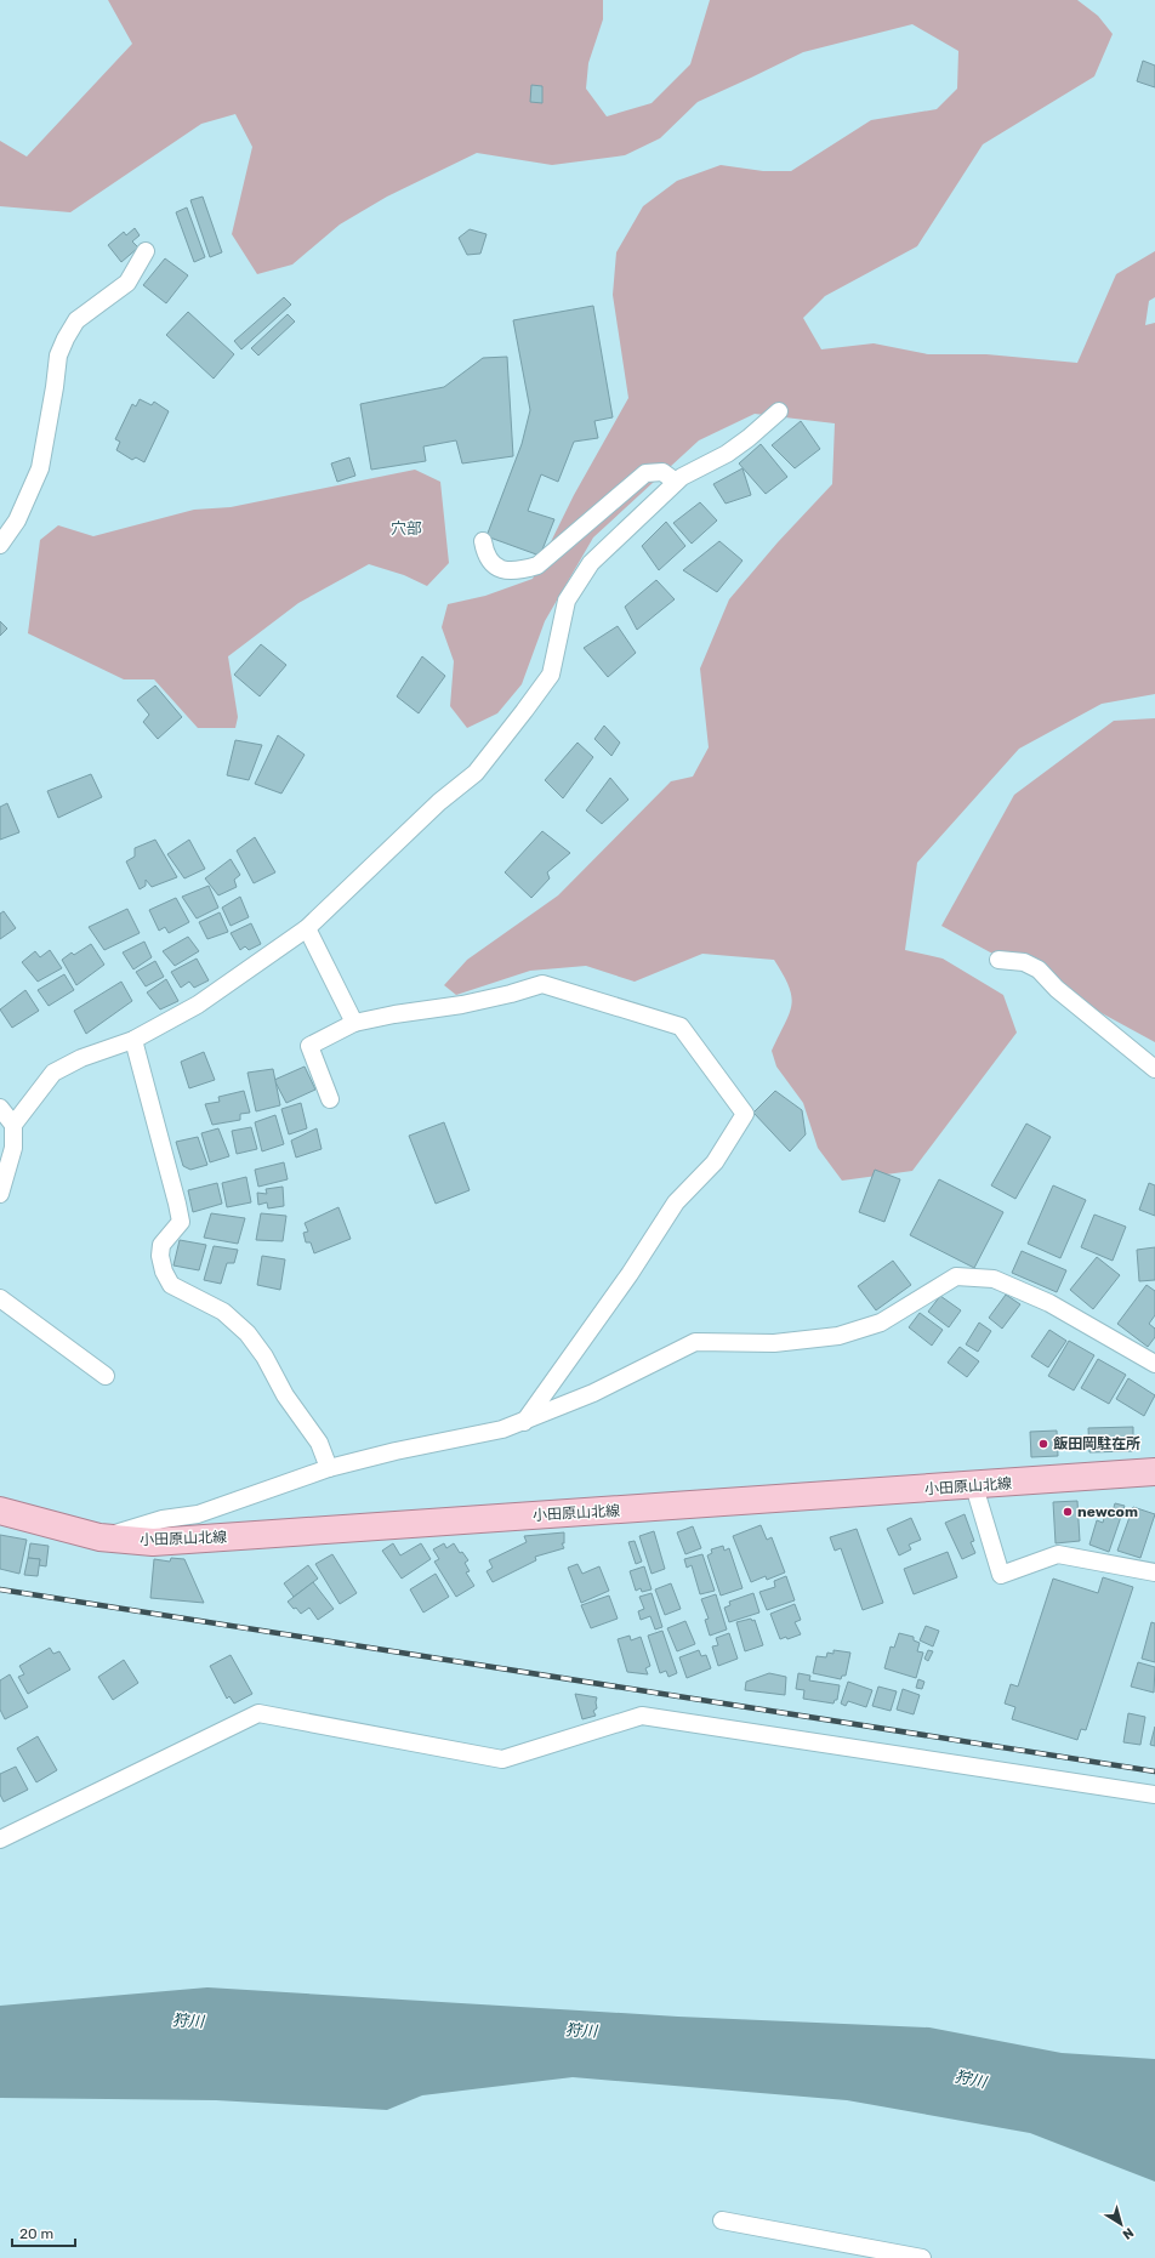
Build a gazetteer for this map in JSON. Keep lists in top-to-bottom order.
{
  "streets": {
    "main road": ["小田原山北線"]
  },
  "districts": ["穴部"],
  "water": ["狩川"],
  "places": ["飯田岡駐在所", "newcom"],
  "scale_bar": "20 m",
  "north": "bottom right"
}
